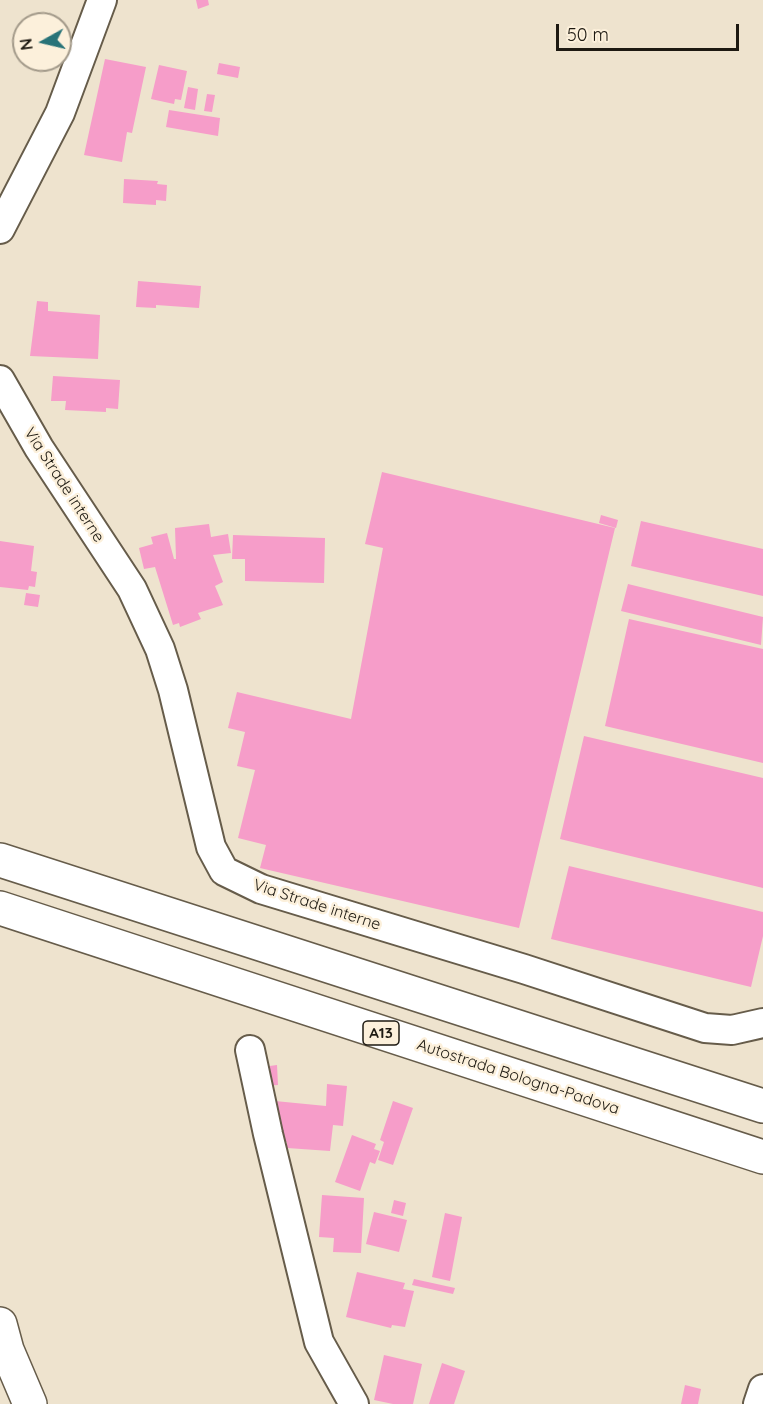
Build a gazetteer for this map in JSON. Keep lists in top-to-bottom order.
{
  "streets": {
    "main road": ["A13", "Autostrada Bologna-Padova"],
    "street": ["Via Strade interne"]
  },
  "scale_bar": "50 m",
  "north": "left"
}
